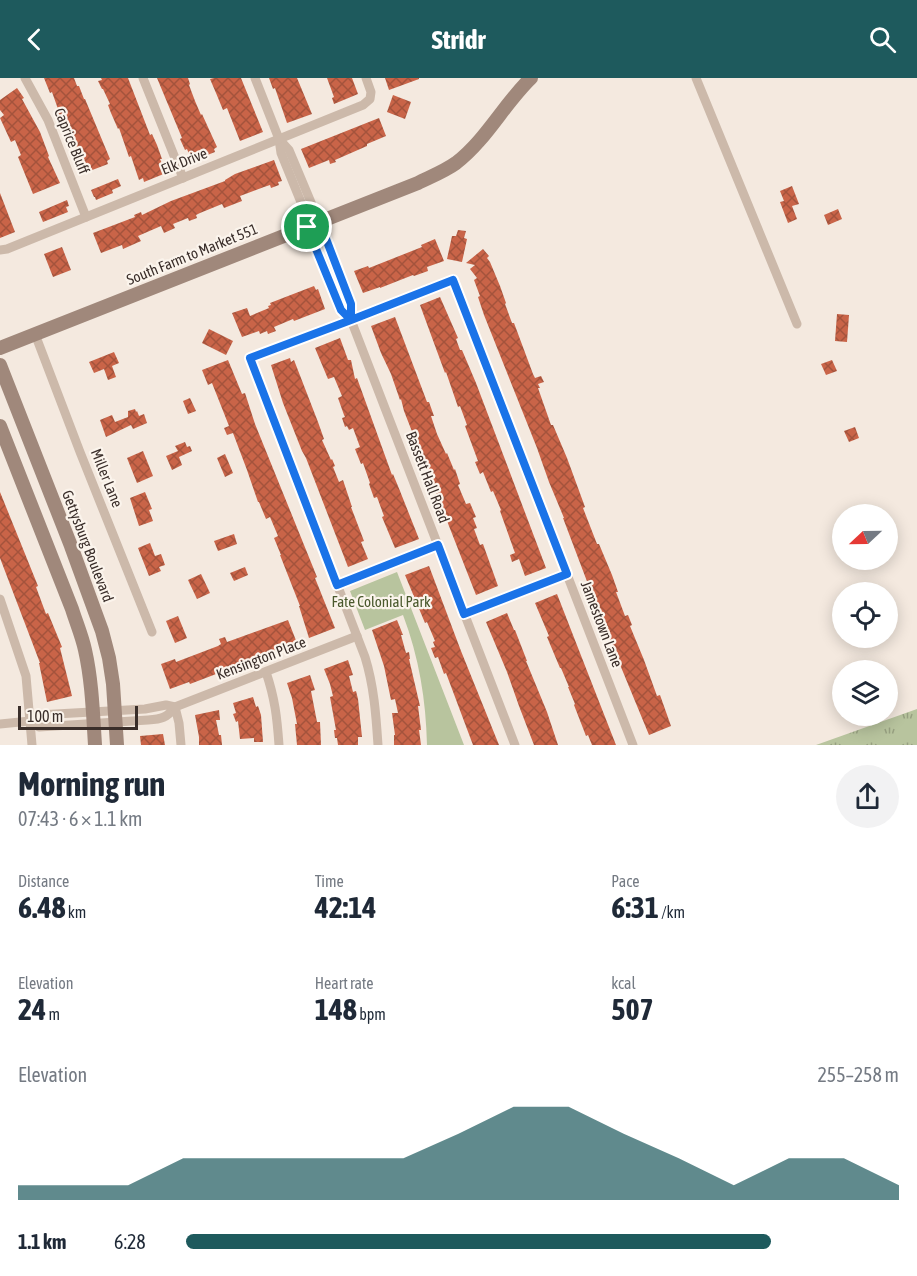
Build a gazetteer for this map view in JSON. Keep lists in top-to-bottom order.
{
  "streets": {
    "street": [
      "Caprice Bluff",
      "Elk Drive",
      "South Farm to Market 551",
      "Bassett Hall Road",
      "Miller Lane",
      "Gettysburg Boulevard",
      "Jamestown Lane",
      "Kensington Place"
    ]
  },
  "crossings": [
    ["Caprice Bluff", "Elk Drive"],
    ["Elk Drive", "Bassett Hall Road"],
    ["South Farm to Market 551", "Bassett Hall Road"],
    ["South Farm to Market 551", "Miller Lane"],
    ["Bassett Hall Road", "Jamestown Lane"],
    ["Gettysburg Boulevard", "Kensington Place"]
  ],
  "parks": ["Fate Colonial Park"],
  "scale_bar": "100 m",
  "north": "left",
  "page": {
    "header": "Stridr",
    "scale": "100 m",
    "heading": ["Morning run", "07:43 · 6 × 1.1 km"],
    "stats": [
      ["Distance", "6.48 km"],
      ["Time", "42:14"],
      ["Pace", "6:31 /km"],
      ["Elevation", "24 m"],
      ["Heart rate", "148 bpm"],
      ["kcal", "507"]
    ],
    "chart": ["Elevation", "255–258 m"],
    "list": [
      {
        "name": "1.1 km",
        "note": "6:28"
      }
    ]
  }
}
